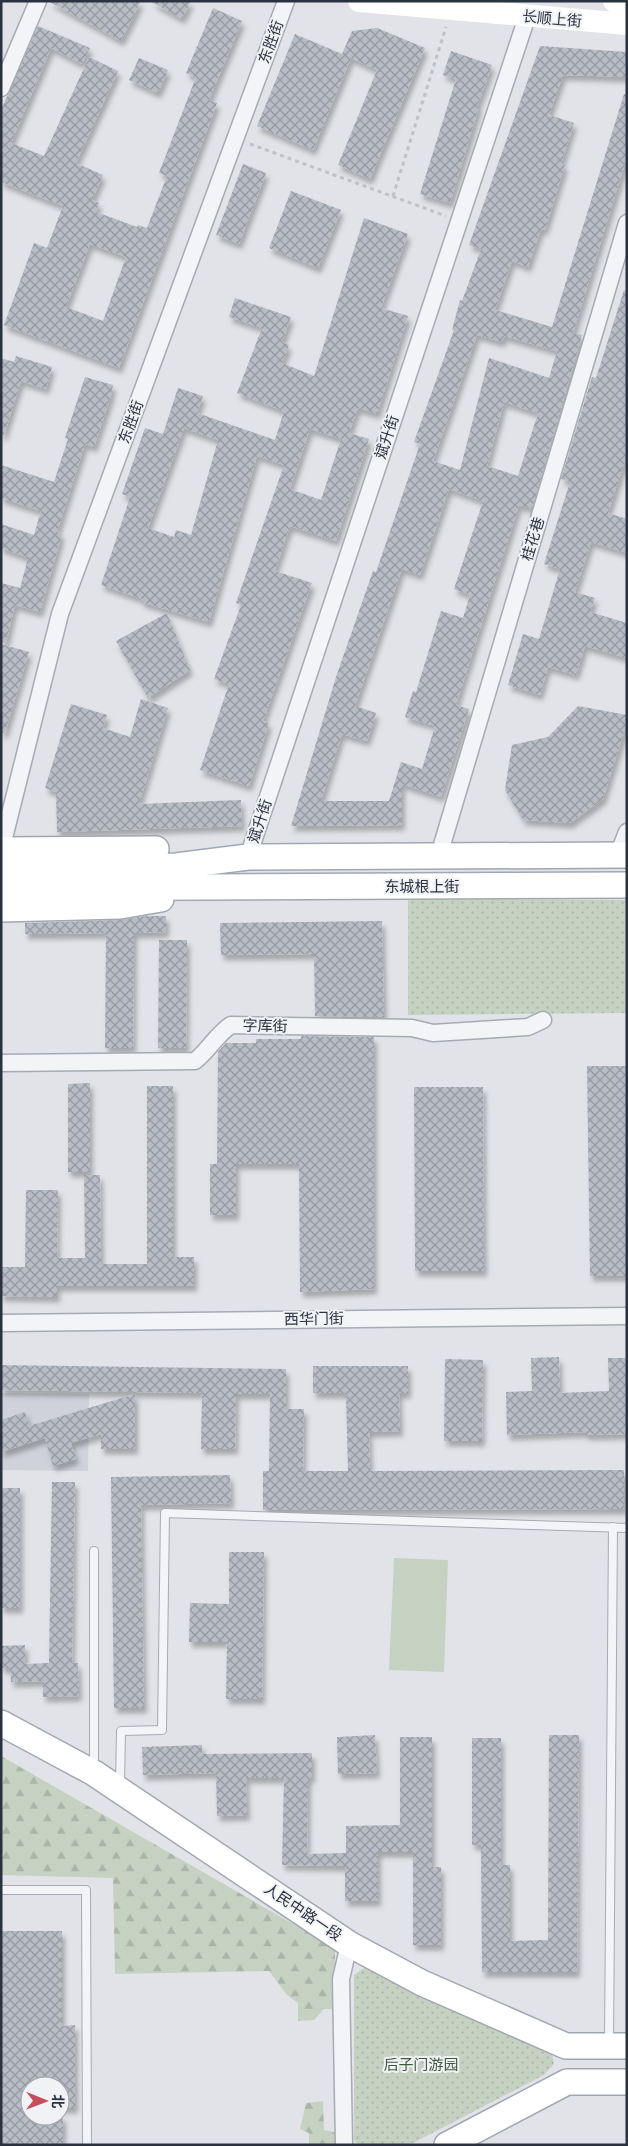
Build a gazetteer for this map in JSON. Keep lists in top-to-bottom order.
{
  "streets": {
    "main road": ["长顺上街", "东城根上街", "人民中路一段"],
    "street": [
      "东胜街",
      "斌升街",
      "桂花巷",
      "字库街",
      "西华门街"
    ]
  },
  "crossings": [
    ["长顺上街", "斌升街"]
  ],
  "parks": ["后子门游园"],
  "north": "right"
}
